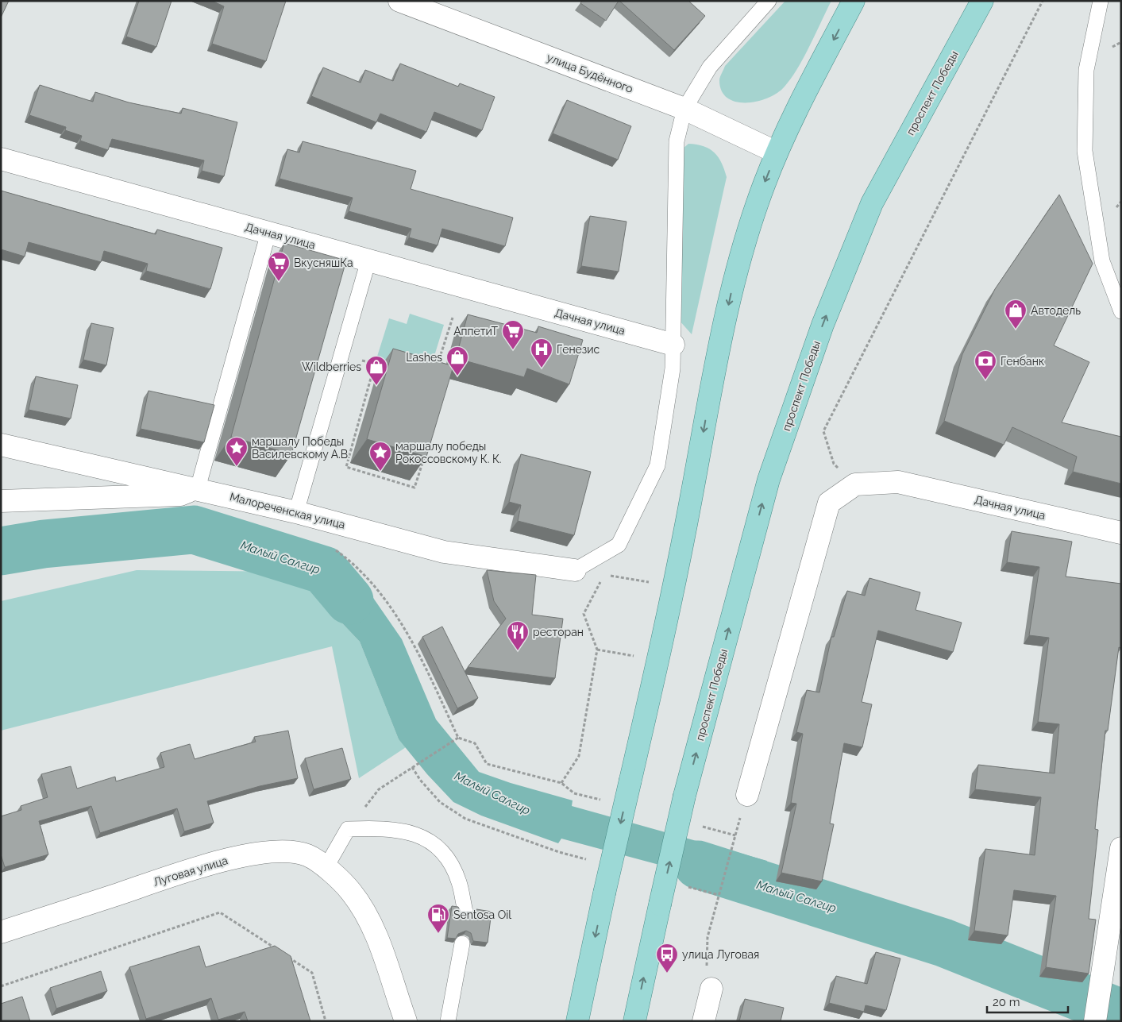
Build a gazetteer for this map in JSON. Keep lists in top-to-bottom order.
{
  "streets": {
    "main road": ["проспект Победы"],
    "street": [
      "улица Будённого",
      "Дачная улица",
      "Малореченская улица",
      "Луговая улица"
    ]
  },
  "water": ["Малый Салгир"],
  "places": {
    "supermarket": ["ВкусняшКа", "АппетиТ"],
    "shop": ["Автодель", "Lashes", "Wildberries"],
    "hospital": ["Генезис"],
    "bank": ["Генбанк"],
    "place": ["маршалу Победы Василевскому А.В.", "маршалу победы Рокоссовскому К. К."],
    "restaurant": ["ресторан"],
    "fuel station": ["Sentosa Oil"],
    "bus stop": ["улица Луговая"]
  },
  "scale_bar": "20 m"
}
